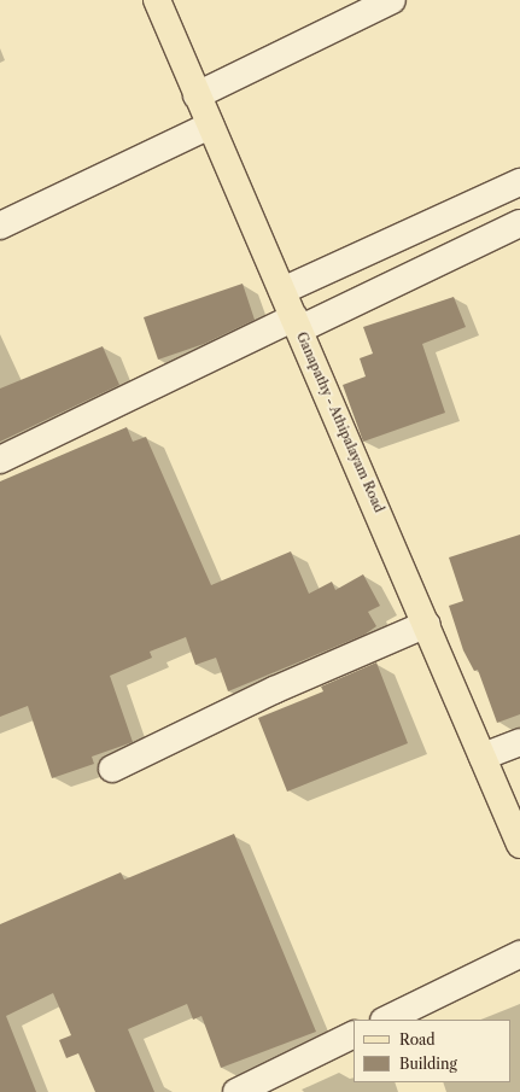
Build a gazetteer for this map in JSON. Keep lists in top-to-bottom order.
{
  "streets": {
    "main road": ["Ganapathy - Athipalayam Road"]
  },
  "legend": ["Road", "Building"]
}
